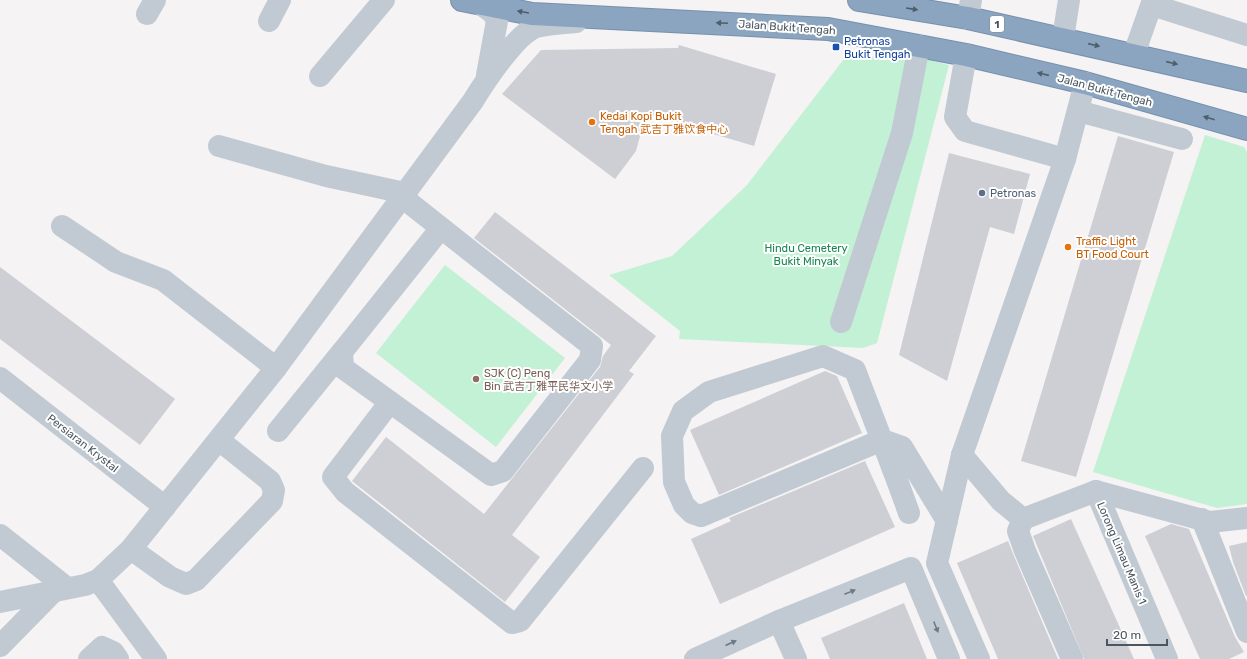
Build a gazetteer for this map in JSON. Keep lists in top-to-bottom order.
{
  "streets": {
    "highway": ["1", "Jalan Bukit Tengah"],
    "street": ["Persiaran Krystal", "Lorong Limau Manis 1"]
  },
  "parks": ["Hindu Cemetery Bukit Minyak"],
  "places": {
    "transit": ["Petronas Bukit Tengah"],
    "other": [
      "Kedai Kopi Bukit Tengah 武吉丁雅饮食中心",
      "Petronas",
      "Traffic Light BT Food Court",
      "SJK (C) Peng Bin 武吉丁雅平民华文小学"
    ]
  },
  "scale_bar": "20 m"
}
